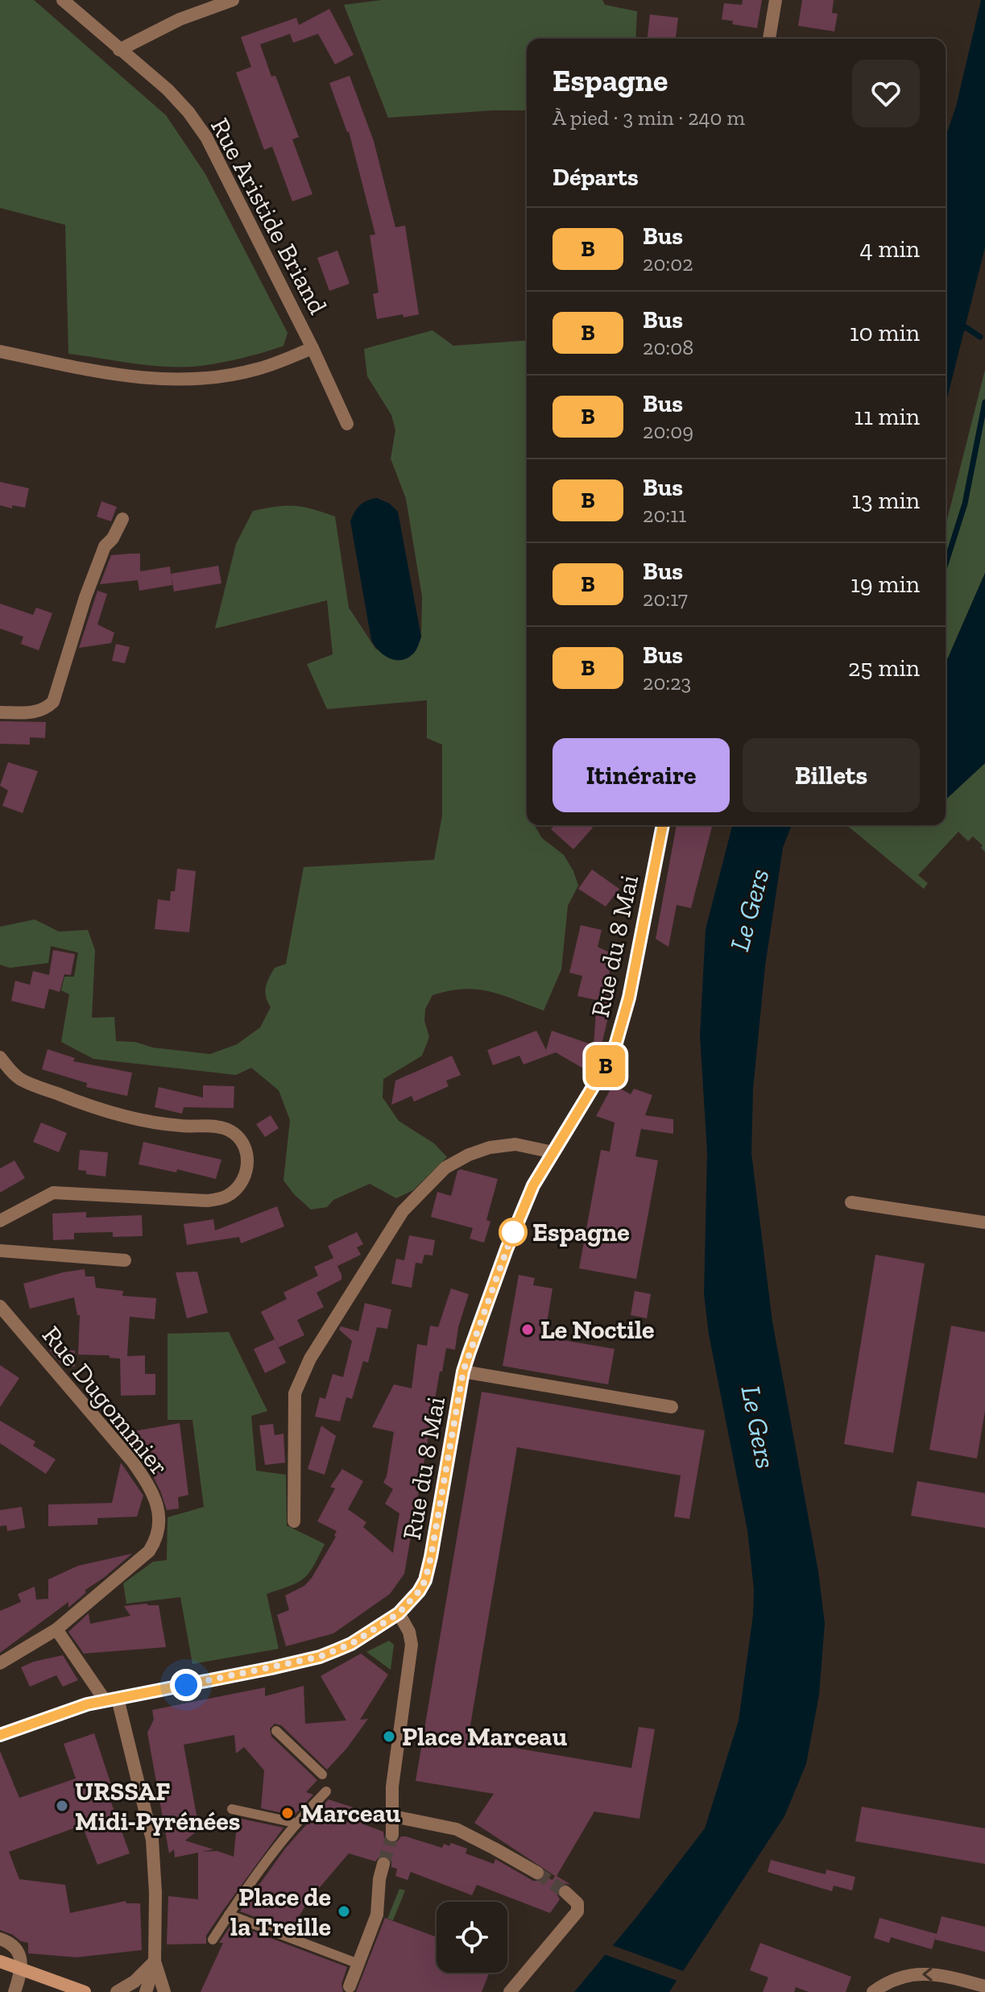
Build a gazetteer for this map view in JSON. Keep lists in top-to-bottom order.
{
  "streets": {
    "street": ["Rue Aristide Briand", "Rue du 8 Mai", "Rue Dugommier"]
  },
  "water": ["Le Gers"],
  "places": [
    "Espagne",
    "Le Noctile",
    "Place Marceau",
    "URSSAF Midi-Pyrénées",
    "Marceau",
    "Place de la Treille"
  ],
  "lines": ["bus line B"],
  "page": {
    "on_map": "B",
    "heading": [
      ["Espagne", "À pied · 3 min · 240 m"],
      "Départs"
    ],
    "list": [
      {
        "mark": "B",
        "name": "Bus",
        "note": "20:02",
        "value": "4 min"
      },
      {
        "mark": "B",
        "name": "Bus",
        "note": "20:08",
        "value": "10 min"
      },
      {
        "mark": "B",
        "name": "Bus",
        "note": "20:09",
        "value": "11 min"
      },
      {
        "mark": "B",
        "name": "Bus",
        "note": "20:11",
        "value": "13 min"
      },
      {
        "mark": "B",
        "name": "Bus",
        "note": "20:17",
        "value": "19 min"
      },
      {
        "mark": "B",
        "name": "Bus",
        "note": "20:23",
        "value": "25 min"
      }
    ],
    "buttons": ["Itinéraire", "Billets"]
  }
}
